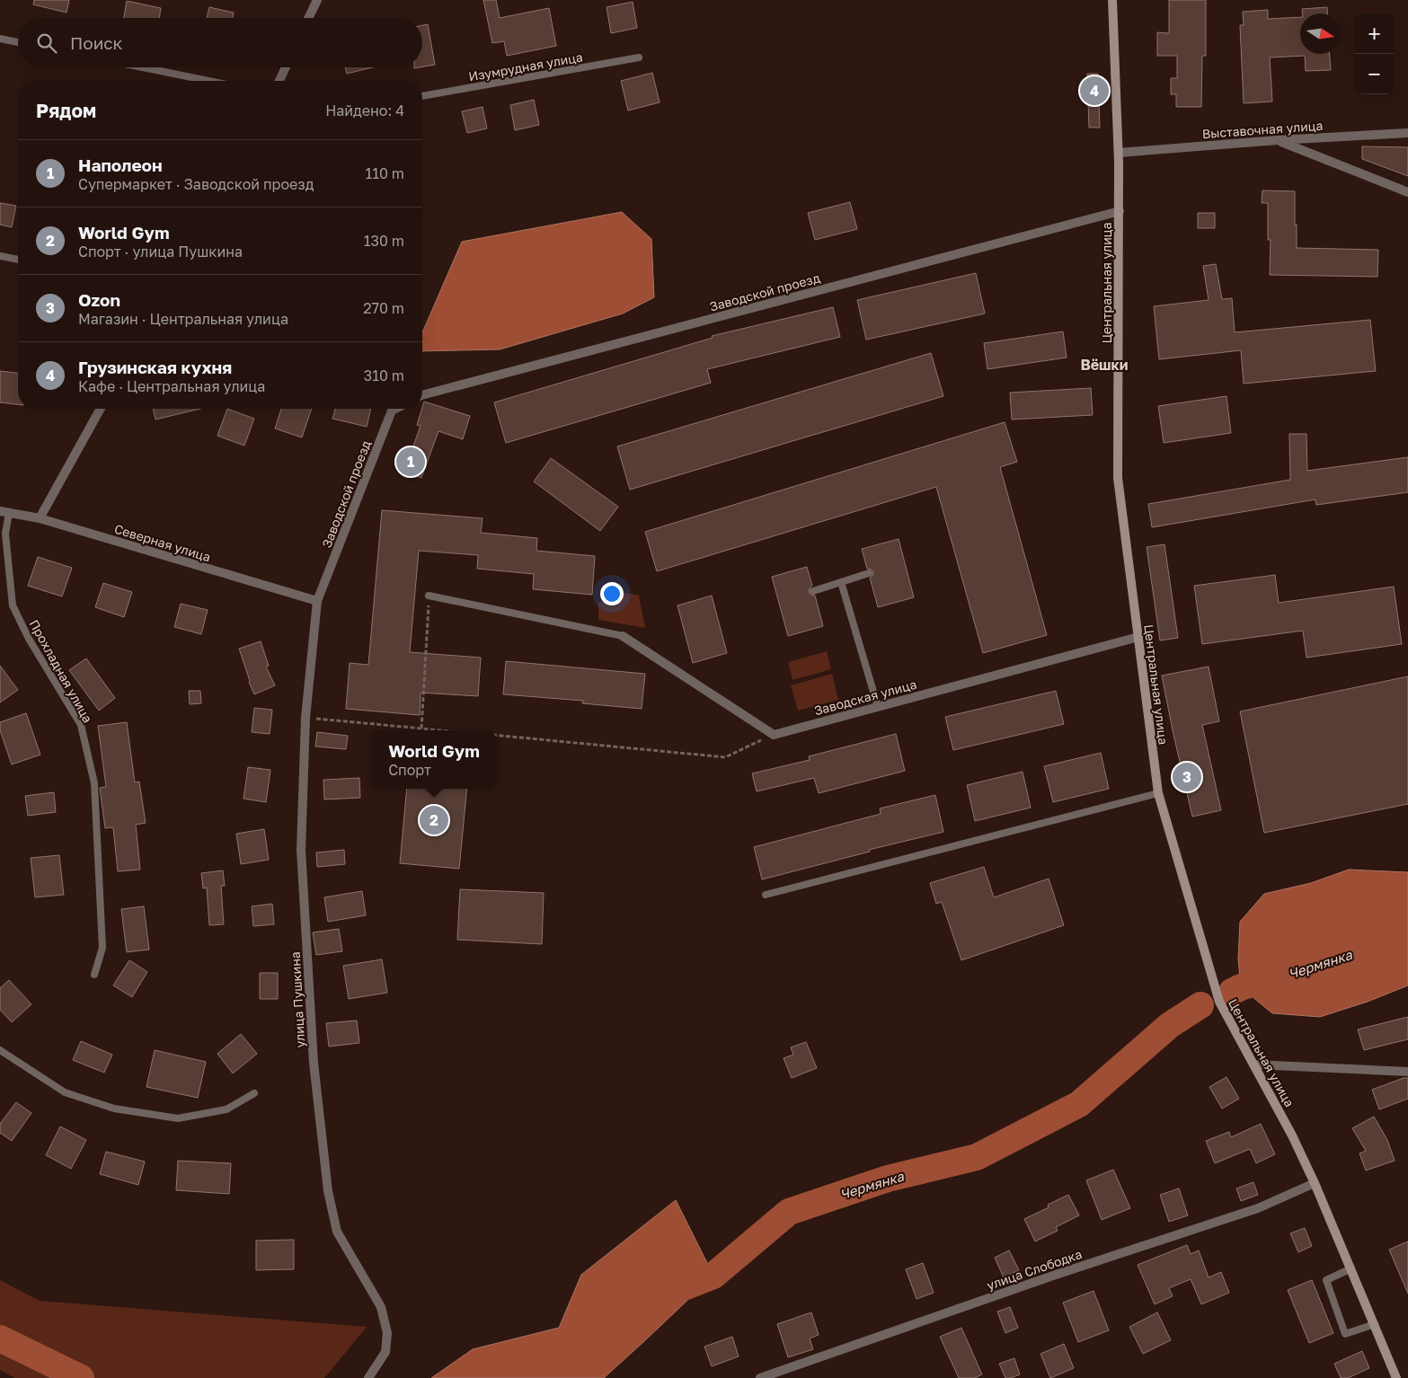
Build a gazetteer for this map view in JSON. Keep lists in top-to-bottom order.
{
  "streets": {
    "street": [
      "Выставочная улица",
      "Центральная улица",
      "Заводской проезд",
      "Северная улица",
      "Заводская улица",
      "улица Пушкина",
      "улица Слободка"
    ],
    "lane": ["Изумрудная улица", "Прохладная улица"]
  },
  "crossings": [
    ["Выставочная улица", "Центральная улица"],
    ["Центральная улица", "Заводской проезд"],
    ["Центральная улица", "Заводская улица"],
    ["Центральная улица", "улица Слободка"],
    ["Заводской проезд", "Северная улица"],
    ["Заводской проезд", "улица Пушкина"],
    ["Северная улица", "Прохладная улица"],
    ["Северная улица", "улица Пушкина"]
  ],
  "districts": ["Вёшки"],
  "water": ["Чермянка"],
  "north": "right",
  "page": {
    "map_buttons": ["+", "−"],
    "search": "Поиск",
    "pins": [
      "4",
      "1",
      "3",
      "2"
    ],
    "heading": ["Рядом", "Найдено: 4"],
    "list": [
      {
        "mark": "1",
        "name": "Наполеон",
        "note": "Супермаркет · Заводской проезд",
        "value": "110 m"
      },
      {
        "mark": "2",
        "name": "World Gym",
        "note": "Спорт · улица Пушкина",
        "value": "130 m"
      },
      {
        "mark": "3",
        "name": "Ozon",
        "note": "Магазин · Центральная улица",
        "value": "270 m"
      },
      {
        "mark": "4",
        "name": "Грузинская кухня",
        "note": "Кафе · Центральная улица",
        "value": "310 m"
      }
    ],
    "popup": ["World Gym", "Спорт"]
  }
}
